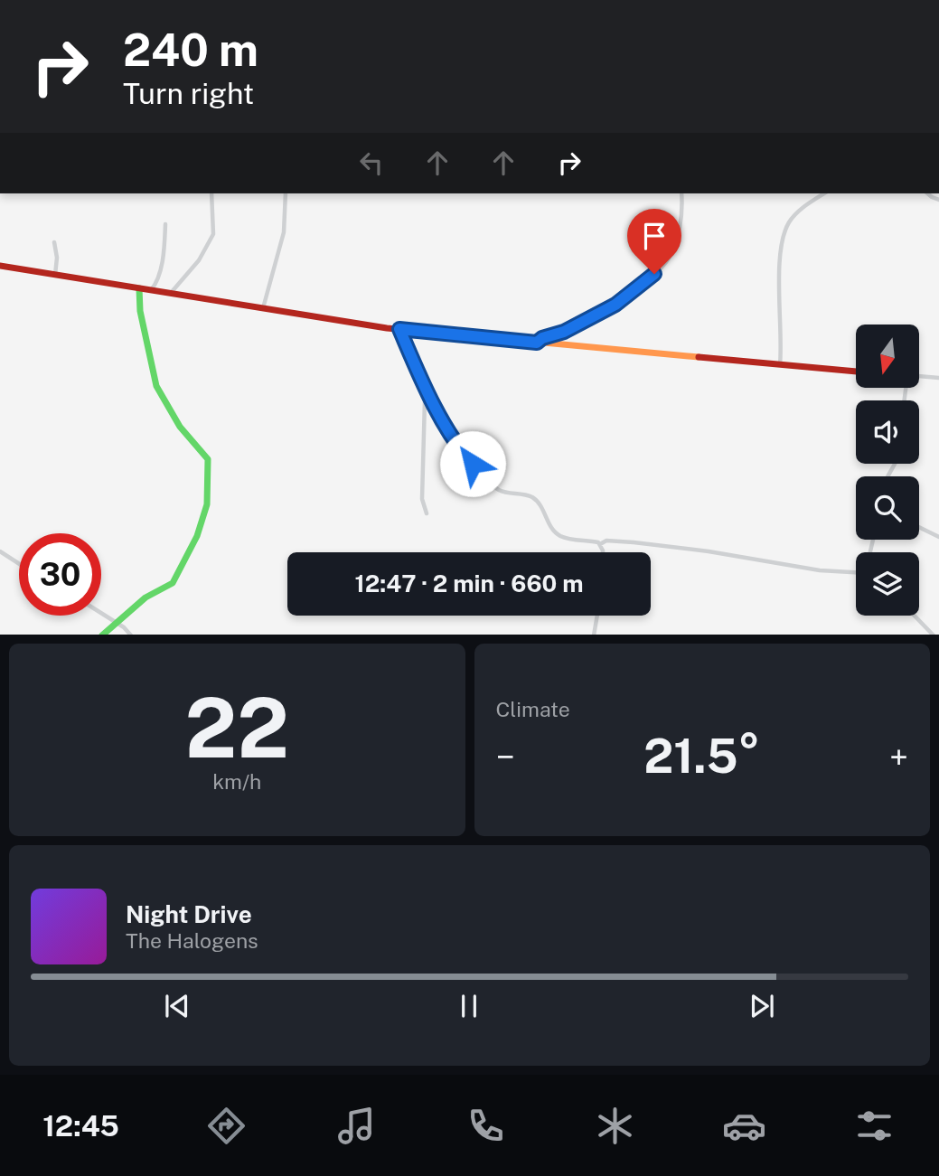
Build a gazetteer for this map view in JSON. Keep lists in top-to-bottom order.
{
  "north": "bottom",
  "page": {
    "turn": ["240 m", "Turn right"],
    "limit": "30",
    "trip": "12:47 · 2 min · 660 m",
    "tile": [
      ["22", "km/h"],
      "Climate"
    ],
    "heat": ["−", "21.5°", "+"],
    "song": ["Night Drive", "The Halogens"],
    "tabs": "12:45"
  }
}
